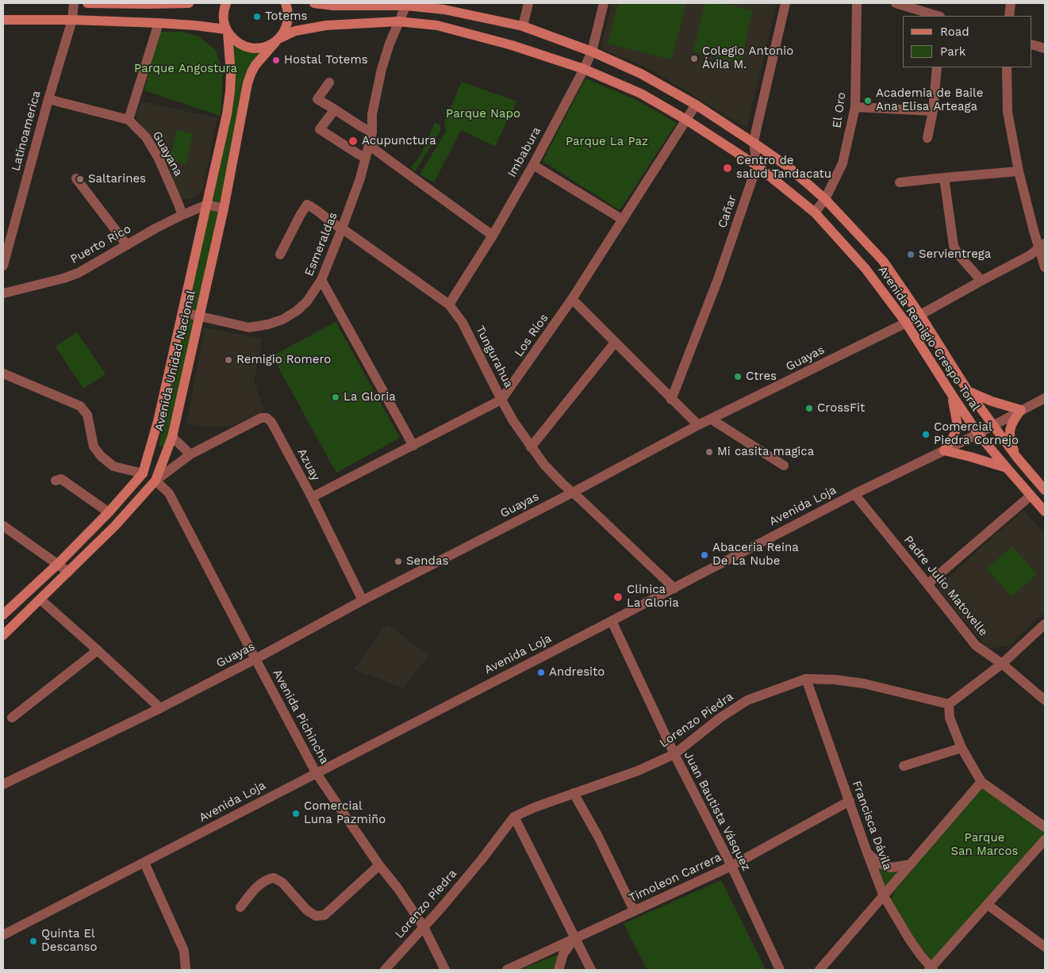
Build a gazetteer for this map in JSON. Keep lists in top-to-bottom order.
{
  "streets": {
    "main road": ["Avenida Remigio Crespo Toral", "Avenida Unidad Nacional", "Avenida Pichincha"],
    "street": [
      "El Oro",
      "Latinoamerica",
      "Imbabura",
      "Guayana",
      "Cañar",
      "Puerto Rico",
      "Esmeraldas",
      "Los Ríos",
      "Tungurahua",
      "Guayas",
      "Azuay",
      "Avenida Loja",
      "Padre Julio Matovelle",
      "Lorenzo Piedra",
      "Juan Bautista Vásquez",
      "Francisca Dávila",
      "Timoleon Carrera"
    ]
  },
  "crossings": [
    ["El Oro", "Avenida Remigio Crespo Toral"],
    ["Imbabura", "Avenida Remigio Crespo Toral"],
    ["Imbabura", "Tungurahua"],
    ["Guayana", "Puerto Rico"],
    ["Cañar", "Avenida Remigio Crespo Toral"],
    ["Puerto Rico", "Avenida Unidad Nacional"],
    ["Esmeraldas", "Avenida Remigio Crespo Toral"],
    ["Esmeraldas", "Tungurahua"],
    ["Esmeraldas", "Avenida Unidad Nacional"],
    ["Los Ríos", "Avenida Remigio Crespo Toral"],
    ["Los Ríos", "Tungurahua"],
    ["Los Ríos", "Azuay"],
    ["Avenida Remigio Crespo Toral", "Guayas"],
    ["Avenida Remigio Crespo Toral", "Avenida Unidad Nacional"],
    ["Avenida Remigio Crespo Toral", "Avenida Loja"],
    ["Tungurahua", "Guayas"],
    ["Tungurahua", "Avenida Loja"],
    ["Guayas", "Azuay"],
    ["Guayas", "Avenida Pichincha"],
    ["Avenida Unidad Nacional", "Azuay"],
    ["Avenida Unidad Nacional", "Avenida Pichincha"],
    ["Azuay", "Avenida Pichincha"],
    ["Avenida Loja", "Padre Julio Matovelle"],
    ["Avenida Loja", "Avenida Pichincha"],
    ["Avenida Loja", "Juan Bautista Vásquez"],
    ["Avenida Pichincha", "Lorenzo Piedra"],
    ["Lorenzo Piedra", "Juan Bautista Vásquez"],
    ["Lorenzo Piedra", "Francisca Dávila"],
    ["Juan Bautista Vásquez", "Timoleon Carrera"],
    ["Francisca Dávila", "Timoleon Carrera"]
  ],
  "parks": [
    "Parque Angostura",
    "Parque Napo",
    "Parque La Paz",
    "Parque San Marcos"
  ],
  "places": [
    "Totems",
    "Colegio Antonio Ávila M.",
    "Hostal Totems",
    "Academia de Baile Ana Elisa Arteaga",
    "Acupunctura",
    "Centro de salud Tandacatu",
    "Saltarines",
    "Servientrega",
    "Remigio Romero",
    "Ctres",
    "La Gloria",
    "CrossFit",
    "Comercial Piedra Cornejo",
    "Mi casita magica",
    "Abaceria Reina De La Nube",
    "Sendas",
    "Clinica La Gloria",
    "Andresito",
    "Comercial Luna Pazmiño",
    "Quinta El Descanso"
  ],
  "legend": ["Road", "Park"]
}
